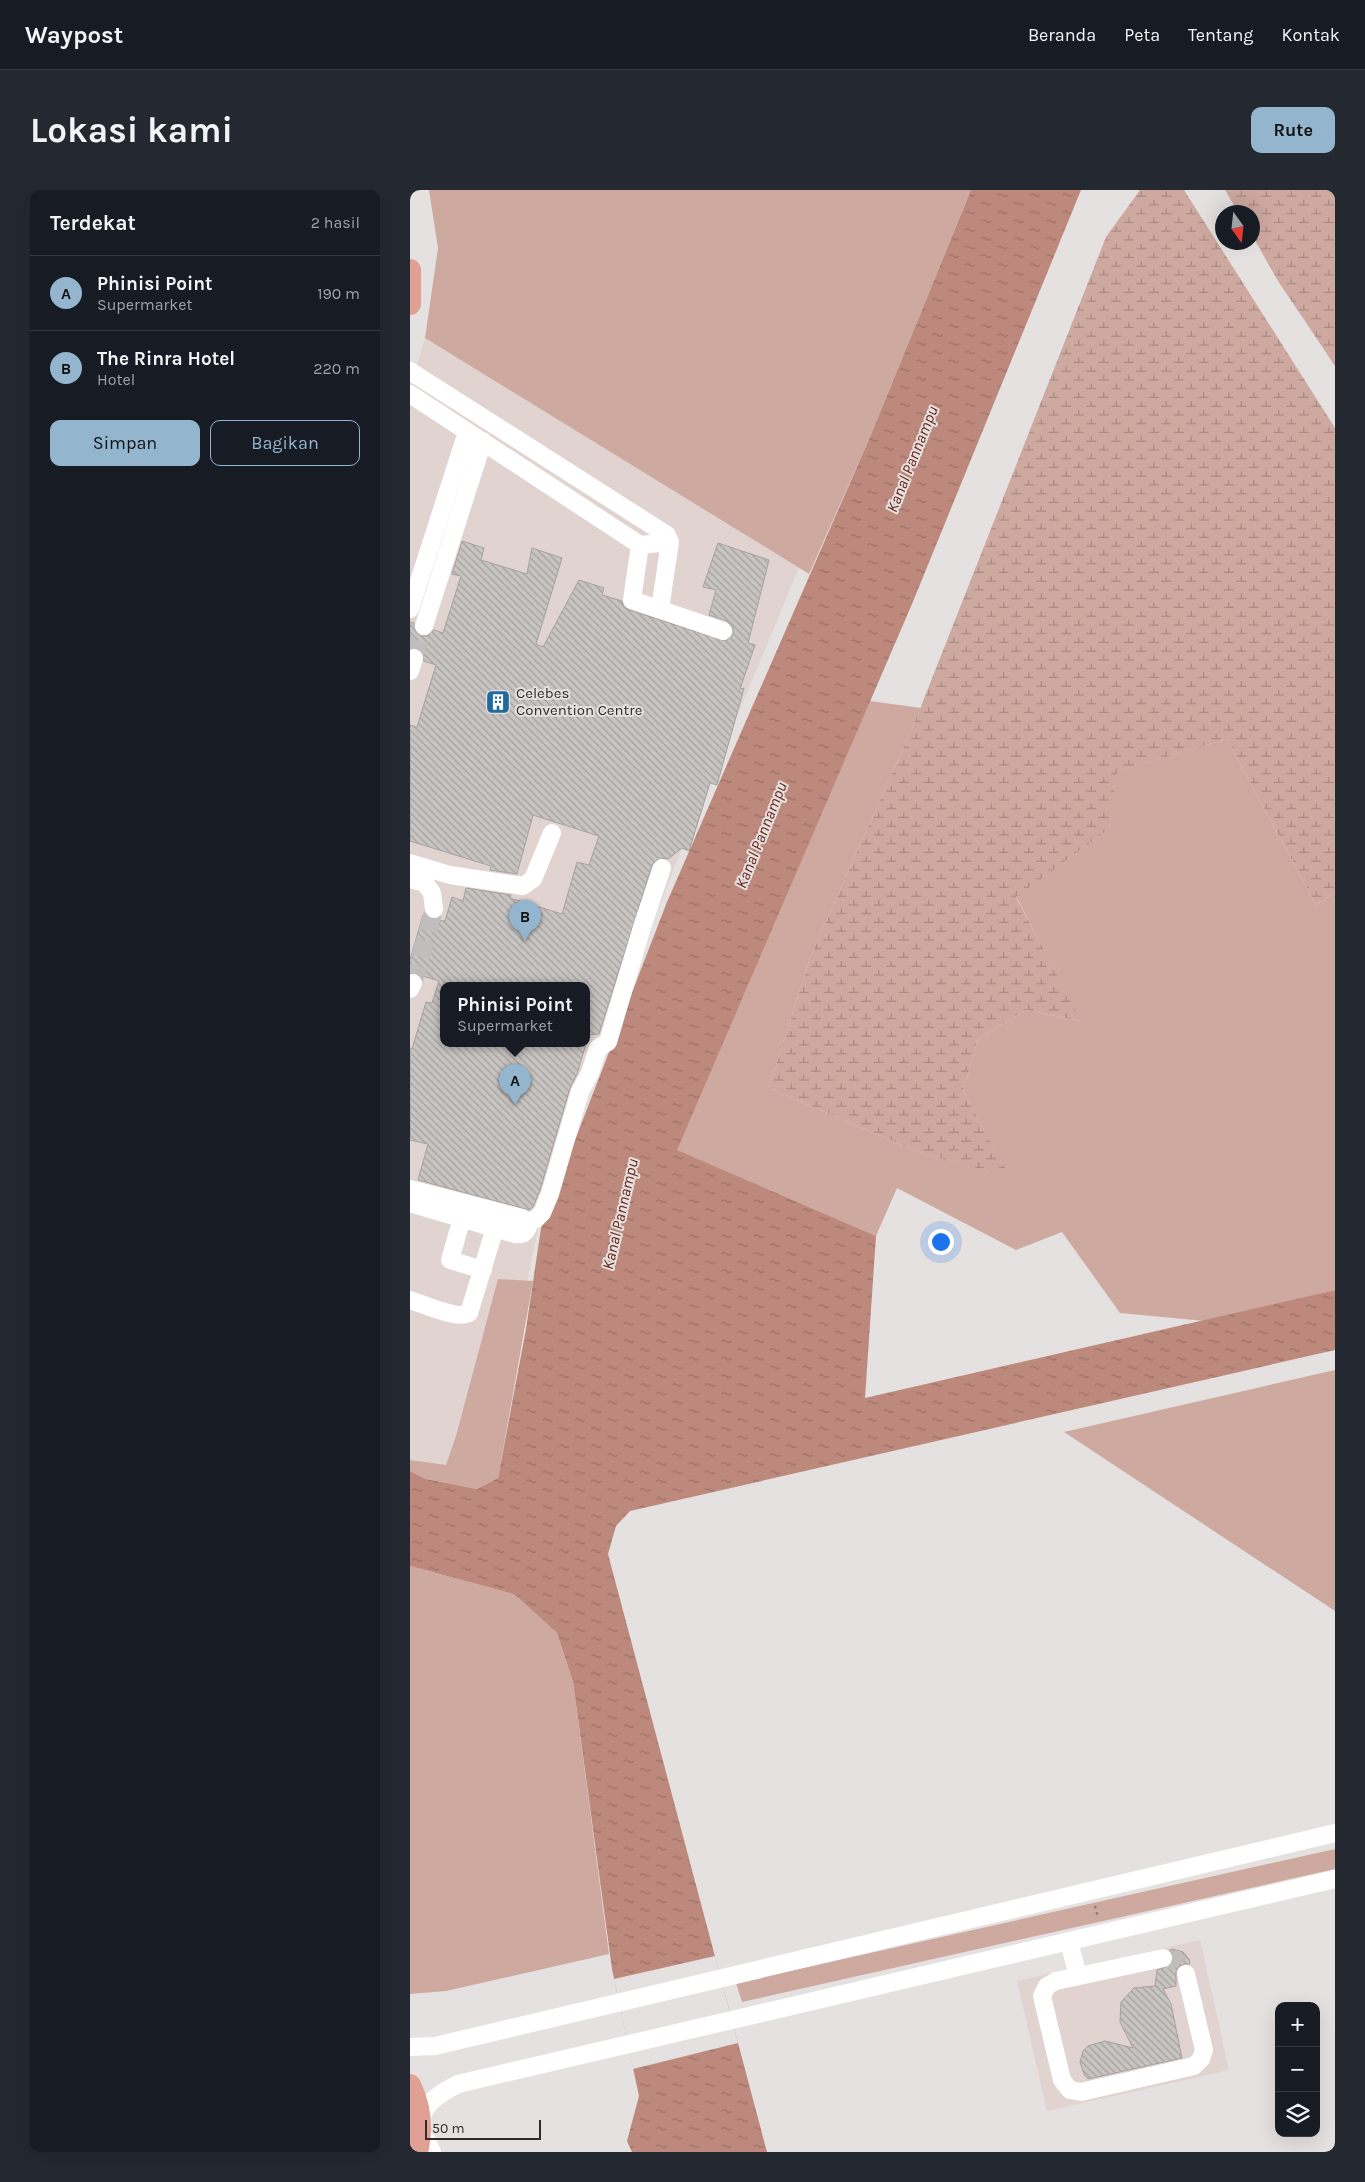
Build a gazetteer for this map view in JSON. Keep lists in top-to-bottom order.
{
  "water": ["Kanal Pannampu"],
  "places": {
    "building": ["Celebes Convention Centre"]
  },
  "scale_bar": "50 m",
  "north": "bottom",
  "page": {
    "header": "Waypost",
    "nav": [
      "Beranda",
      "Peta",
      "Tentang",
      "Kontak"
    ],
    "buttons": [
      "Rute",
      ["Simpan", "Bagikan"]
    ],
    "title": "Lokasi kami",
    "heading": ["Terdekat", "2 hasil"],
    "list": [
      {
        "mark": "A",
        "name": "Phinisi Point",
        "note": "Supermarket",
        "value": "190 m"
      },
      {
        "mark": "B",
        "name": "The Rinra Hotel",
        "note": "Hotel",
        "value": "220 m"
      }
    ],
    "pins": ["B", "A"],
    "popup": ["Phinisi Point", "Supermarket"],
    "map_buttons": ["+", "−"],
    "scale": "50 m"
  }
}
